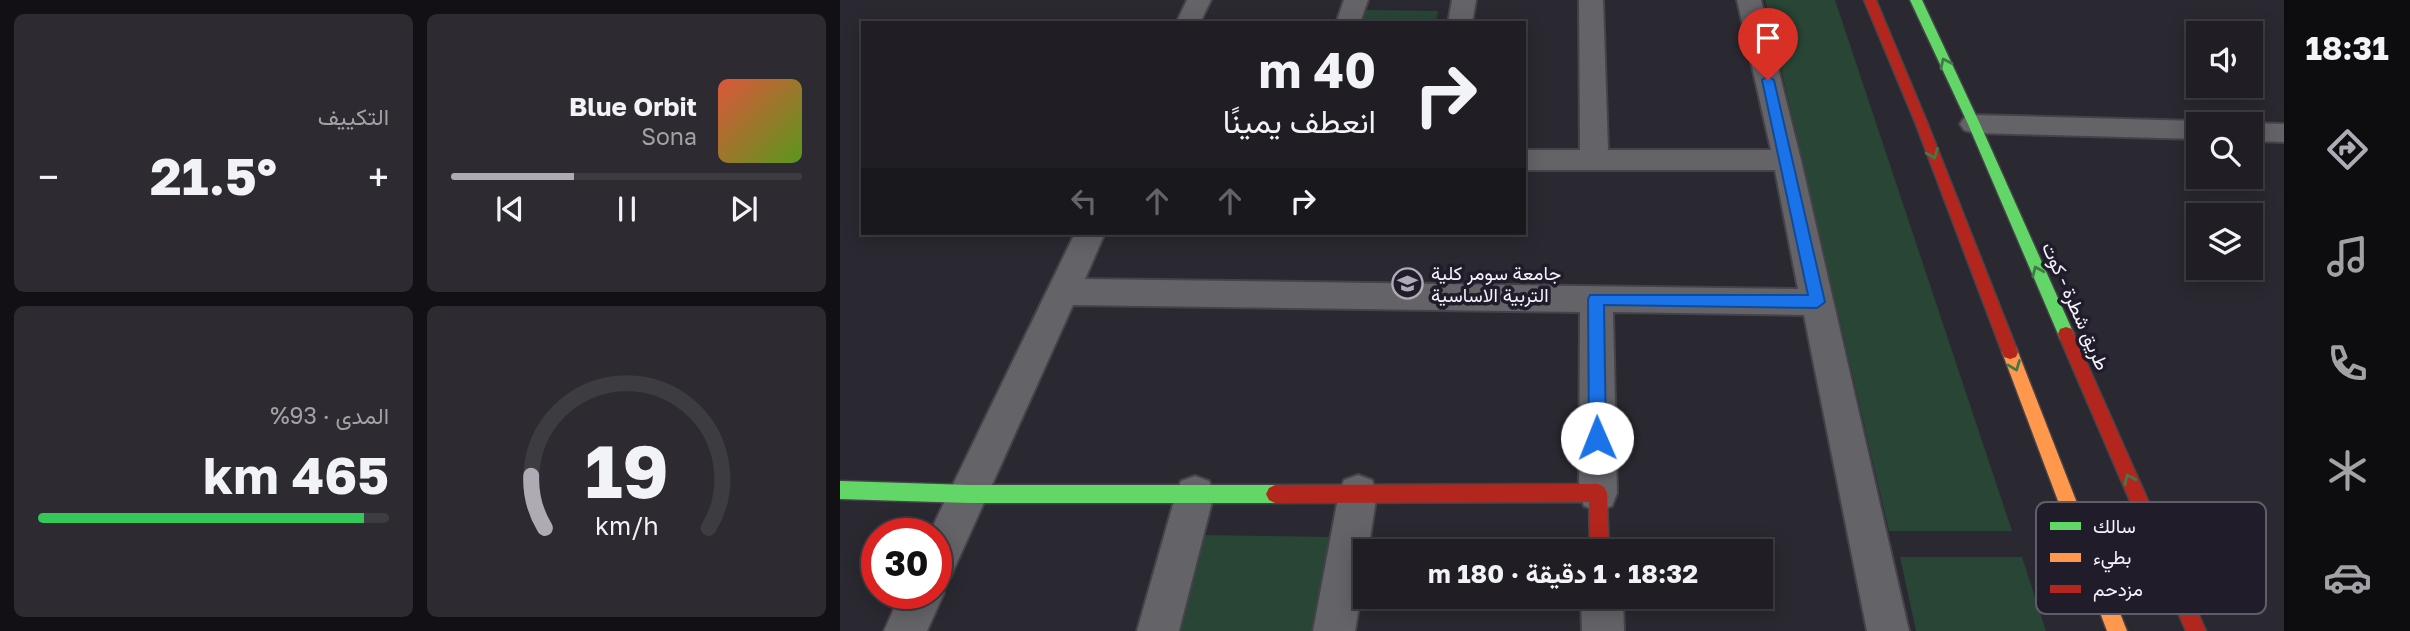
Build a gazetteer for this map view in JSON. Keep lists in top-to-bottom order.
{
  "streets": {
    "main road": ["طريق شطرة - كوت"]
  },
  "places": {
    "school or university": ["جامعة سومر كلية التربية الاساسية"]
  },
  "legend": ["سالك", "بطيء", "مزدحم"],
  "page": {
    "tabs": "18:31",
    "tile": [
      "التكييف",
      ["المدى · 93%", "465 km"]
    ],
    "turn": ["40 m", "انعطف يمينًا"],
    "song": ["Blue Orbit", "Sona"],
    "heat": ["−", "21.5°", "+"],
    "limit": "30",
    "trip": "18:32 · 1 دقيقة · 180 m",
    "gauge": ["19", "km/h"]
  }
}
